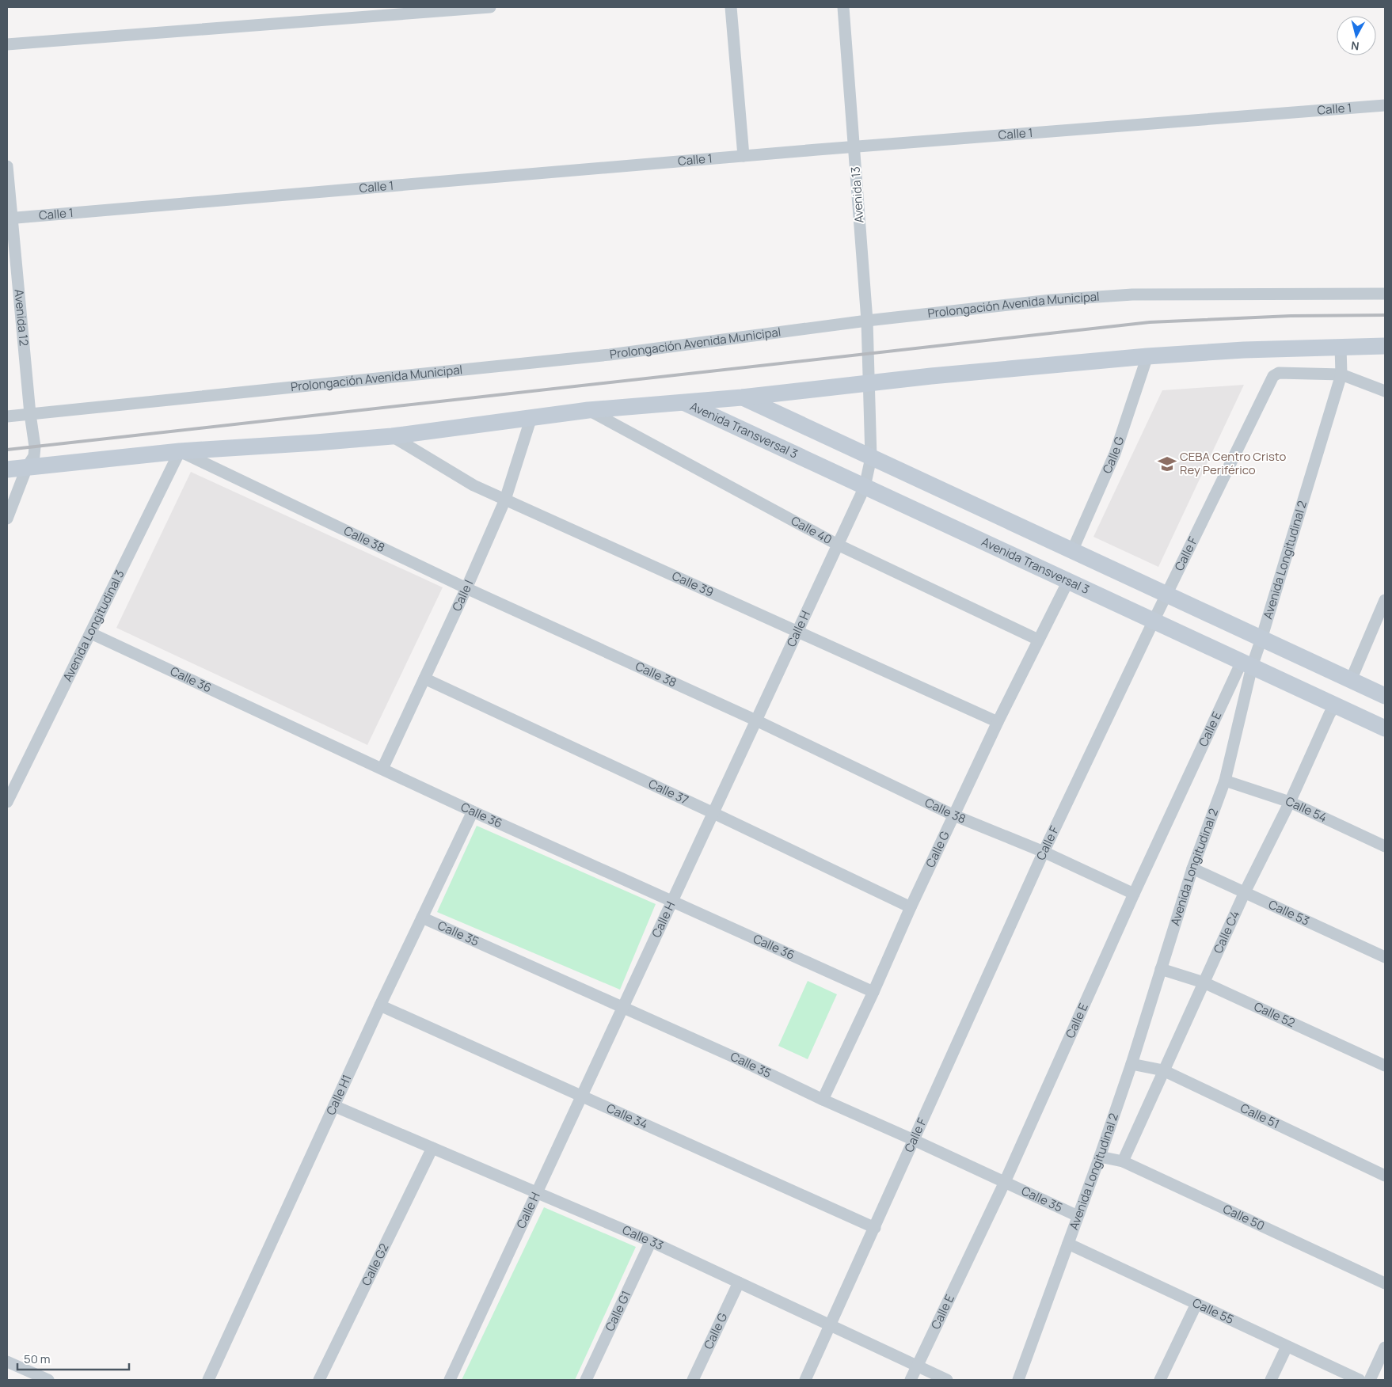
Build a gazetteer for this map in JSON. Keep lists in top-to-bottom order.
{
  "streets": {
    "street": [
      "Calle 1",
      "Avenida 13",
      "Prolongación Avenida Municipal",
      "Avenida 12",
      "Avenida Transversal 3",
      "Calle G",
      "Calle 40",
      "Calle 38",
      "Calle F",
      "Avenida Longitudinal 2",
      "Calle 39",
      "Calle I",
      "Avenida Longitudinal 3",
      "Calle H",
      "Calle 36",
      "Calle E",
      "Calle 37",
      "Calle 54",
      "Calle 53",
      "Calle C4",
      "Calle 35",
      "Calle 52",
      "Calle H1",
      "Calle 51",
      "Calle 34",
      "Calle 50",
      "Calle 33",
      "Calle G2",
      "Calle G1",
      "Calle 55"
    ]
  },
  "crossings": [
    ["Calle 1", "Avenida 13"],
    ["Calle 1", "Avenida 12"],
    ["Avenida 13", "Prolongación Avenida Municipal"],
    ["Avenida 13", "Calle H"],
    ["Prolongación Avenida Municipal", "Avenida 12"],
    ["Avenida Transversal 3", "Calle G"],
    ["Avenida Transversal 3", "Calle F"],
    ["Avenida Transversal 3", "Avenida Longitudinal 2"],
    ["Avenida Transversal 3", "Calle H"],
    ["Avenida Transversal 3", "Calle E"],
    ["Avenida Transversal 3", "Calle C4"],
    ["Calle G", "Calle 40"],
    ["Calle G", "Calle 38"],
    ["Calle G", "Calle 39"],
    ["Calle G", "Calle 36"],
    ["Calle G", "Calle 37"],
    ["Calle G", "Calle 35"],
    ["Calle G", "Calle 33"],
    ["Calle 40", "Calle H"],
    ["Calle 38", "Calle F"],
    ["Calle 38", "Calle I"],
    ["Calle 38", "Avenida Longitudinal 3"],
    ["Calle 38", "Calle H"],
    ["Calle 38", "Calle E"],
    ["Calle F", "Avenida Longitudinal 2"],
    ["Calle F", "Calle 35"],
    ["Calle F", "Calle 34"],
    ["Calle F", "Calle 33"],
    ["Avenida Longitudinal 2", "Calle E"],
    ["Avenida Longitudinal 2", "Calle 54"],
    ["Avenida Longitudinal 2", "Calle 53"],
    ["Avenida Longitudinal 2", "Calle 35"],
    ["Avenida Longitudinal 2", "Calle 52"],
    ["Avenida Longitudinal 2", "Calle 51"],
    ["Avenida Longitudinal 2", "Calle 50"],
    ["Avenida Longitudinal 2", "Calle 55"],
    ["Calle 39", "Calle I"],
    ["Calle 39", "Calle H"],
    ["Calle I", "Calle 36"],
    ["Calle I", "Calle 37"],
    ["Avenida Longitudinal 3", "Calle 36"],
    ["Calle H", "Calle 36"],
    ["Calle H", "Calle 37"],
    ["Calle H", "Calle 35"],
    ["Calle H", "Calle 34"],
    ["Calle H", "Calle 33"],
    ["Calle 36", "Calle H1"],
    ["Calle E", "Calle 35"],
    ["Calle E", "Calle 33"],
    ["Calle 54", "Calle C4"],
    ["Calle 53", "Calle C4"],
    ["Calle C4", "Calle 52"],
    ["Calle C4", "Calle 51"],
    ["Calle C4", "Calle 50"],
    ["Calle 35", "Calle H1"],
    ["Calle H1", "Calle 34"],
    ["Calle H1", "Calle 33"],
    ["Calle 33", "Calle G2"],
    ["Calle 33", "Calle G1"]
  ],
  "places": {
    "school or university": ["CEBA Centro Cristo Rey Periférico"]
  },
  "scale_bar": "50 m",
  "north": "bottom"
}
